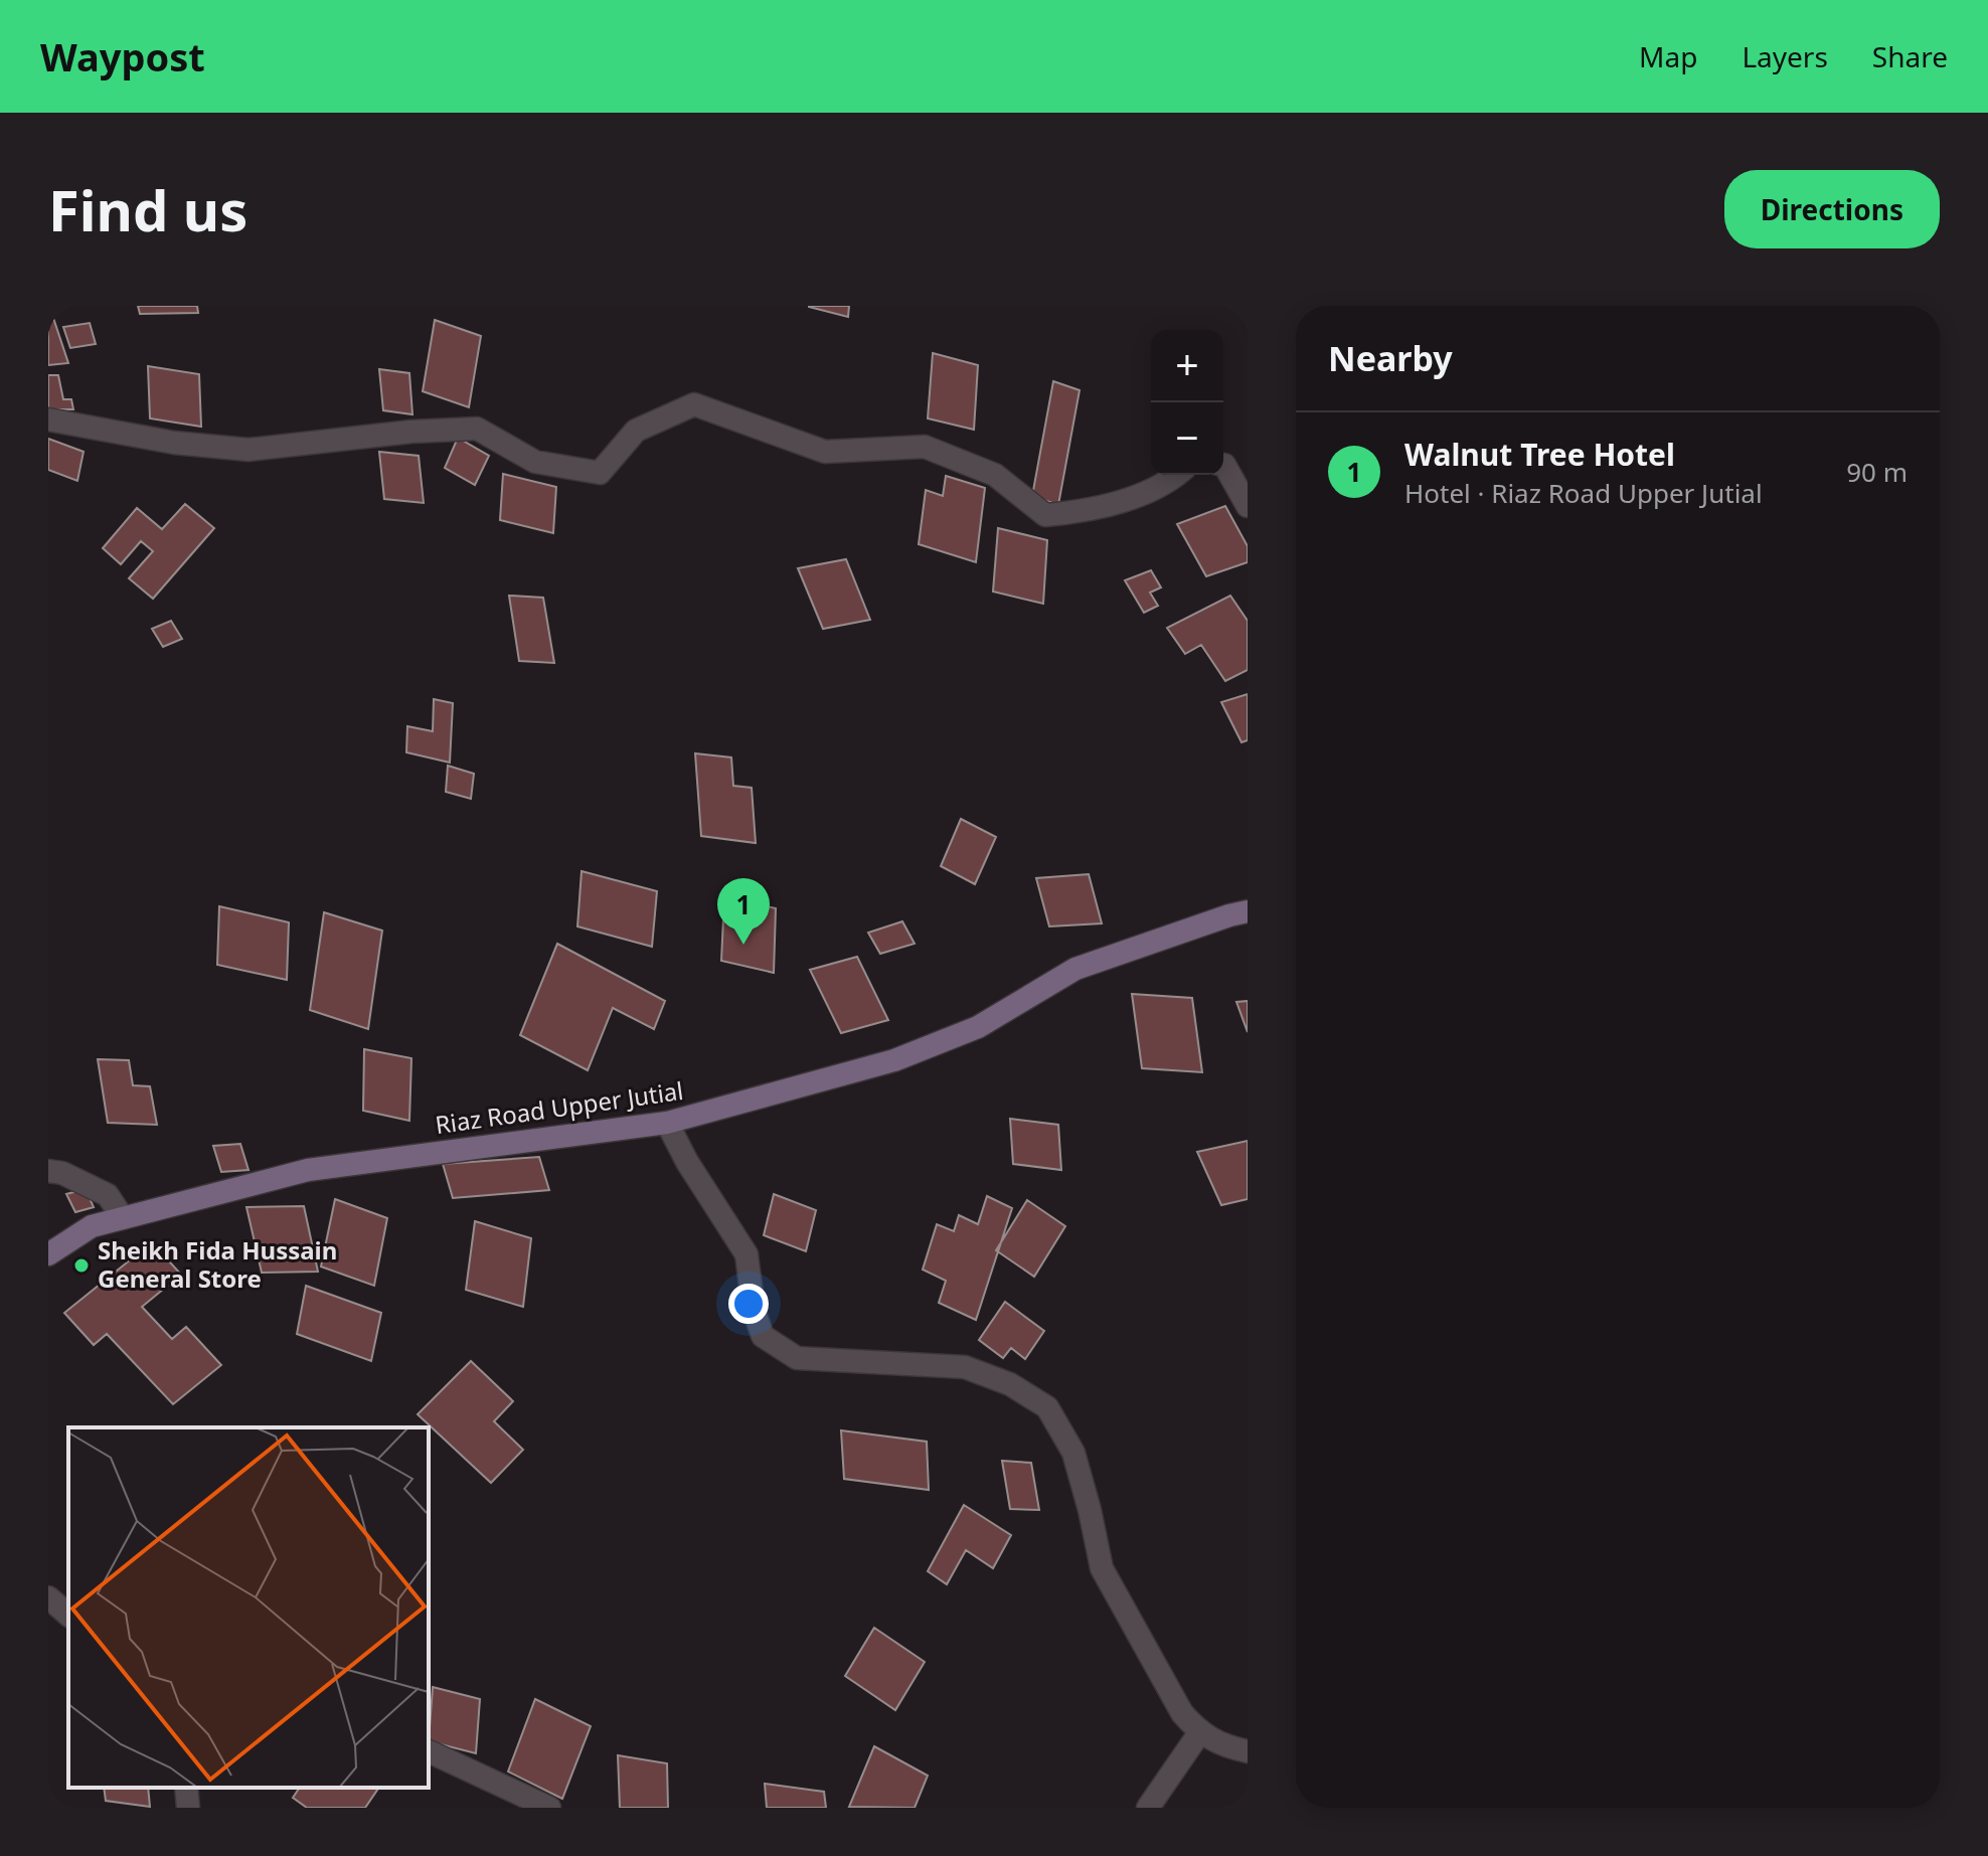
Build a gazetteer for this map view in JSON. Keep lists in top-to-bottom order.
{
  "streets": {
    "main road": ["Riaz Road Upper Jutial"]
  },
  "places": ["Sheikh Fida Hussain General Store"],
  "page": {
    "header": "Waypost",
    "nav": ["Map", "Layers", "Share"],
    "buttons": "Directions",
    "title": "Find us",
    "heading": "Nearby",
    "map_buttons": ["+", "−"],
    "list": [
      {
        "mark": "1",
        "name": "Walnut Tree Hotel",
        "note": "Hotel · Riaz Road Upper Jutial",
        "value": "90 m"
      }
    ],
    "pins": "1"
  }
}
